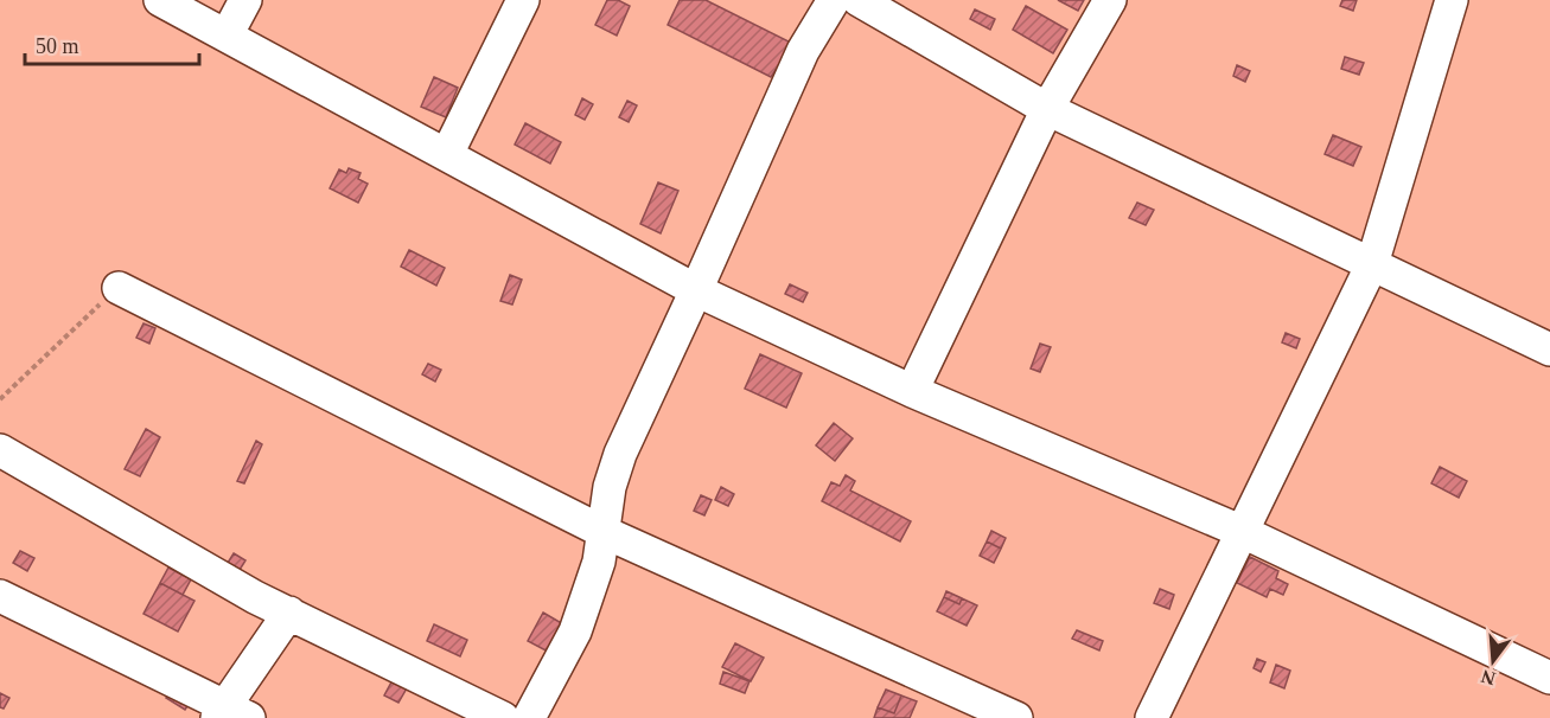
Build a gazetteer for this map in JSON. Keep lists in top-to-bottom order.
{
  "scale_bar": "50 m",
  "north": "bottom"
}
